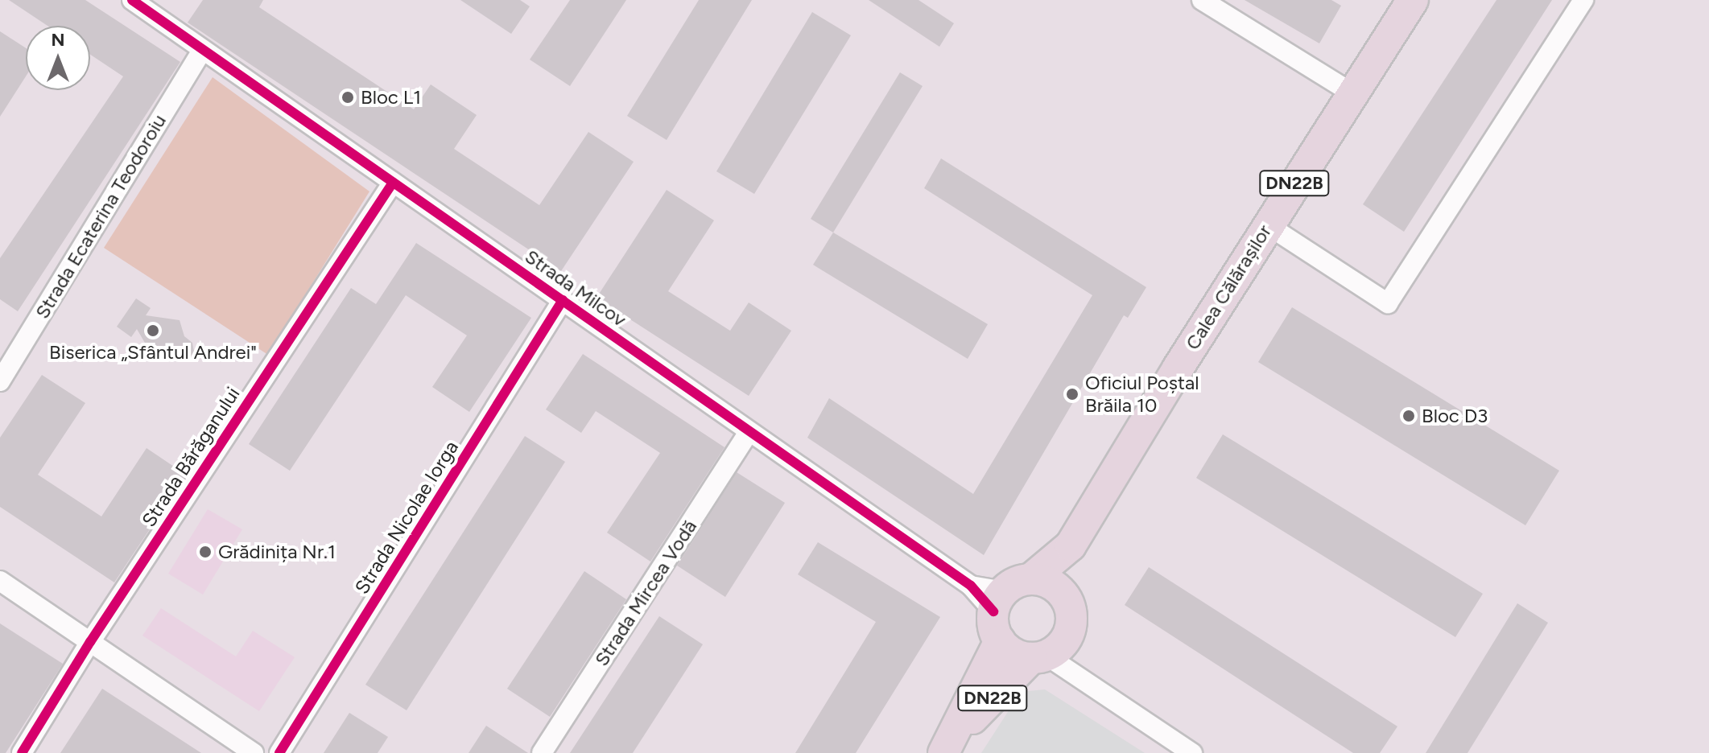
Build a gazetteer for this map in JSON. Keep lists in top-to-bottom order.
{
  "streets": {
    "main road": ["DN22B", "Calea Călărașilor"],
    "street": [
      "Strada Ecaterina Teodoroiu",
      "Strada Milcov",
      "Strada Bărăganului",
      "Strada Nicolae Iorga",
      "Strada Mircea Vodă"
    ]
  },
  "crossings": [
    ["DN22B", "Calea Călărașilor"],
    ["DN22B", "Strada Milcov"],
    ["Strada Ecaterina Teodoroiu", "Strada Milcov"],
    ["Calea Călărașilor", "Strada Milcov"],
    ["Strada Milcov", "Strada Bărăganului"],
    ["Strada Milcov", "Strada Nicolae Iorga"],
    ["Strada Milcov", "Strada Mircea Vodă"]
  ],
  "places": [
    "Bloc L1",
    "Biserica „Sfântul Andrei\"",
    "Oficiul Poștal Brăila 10",
    "Bloc D3",
    "Grădinița Nr.1"
  ],
  "north": "top"
}
